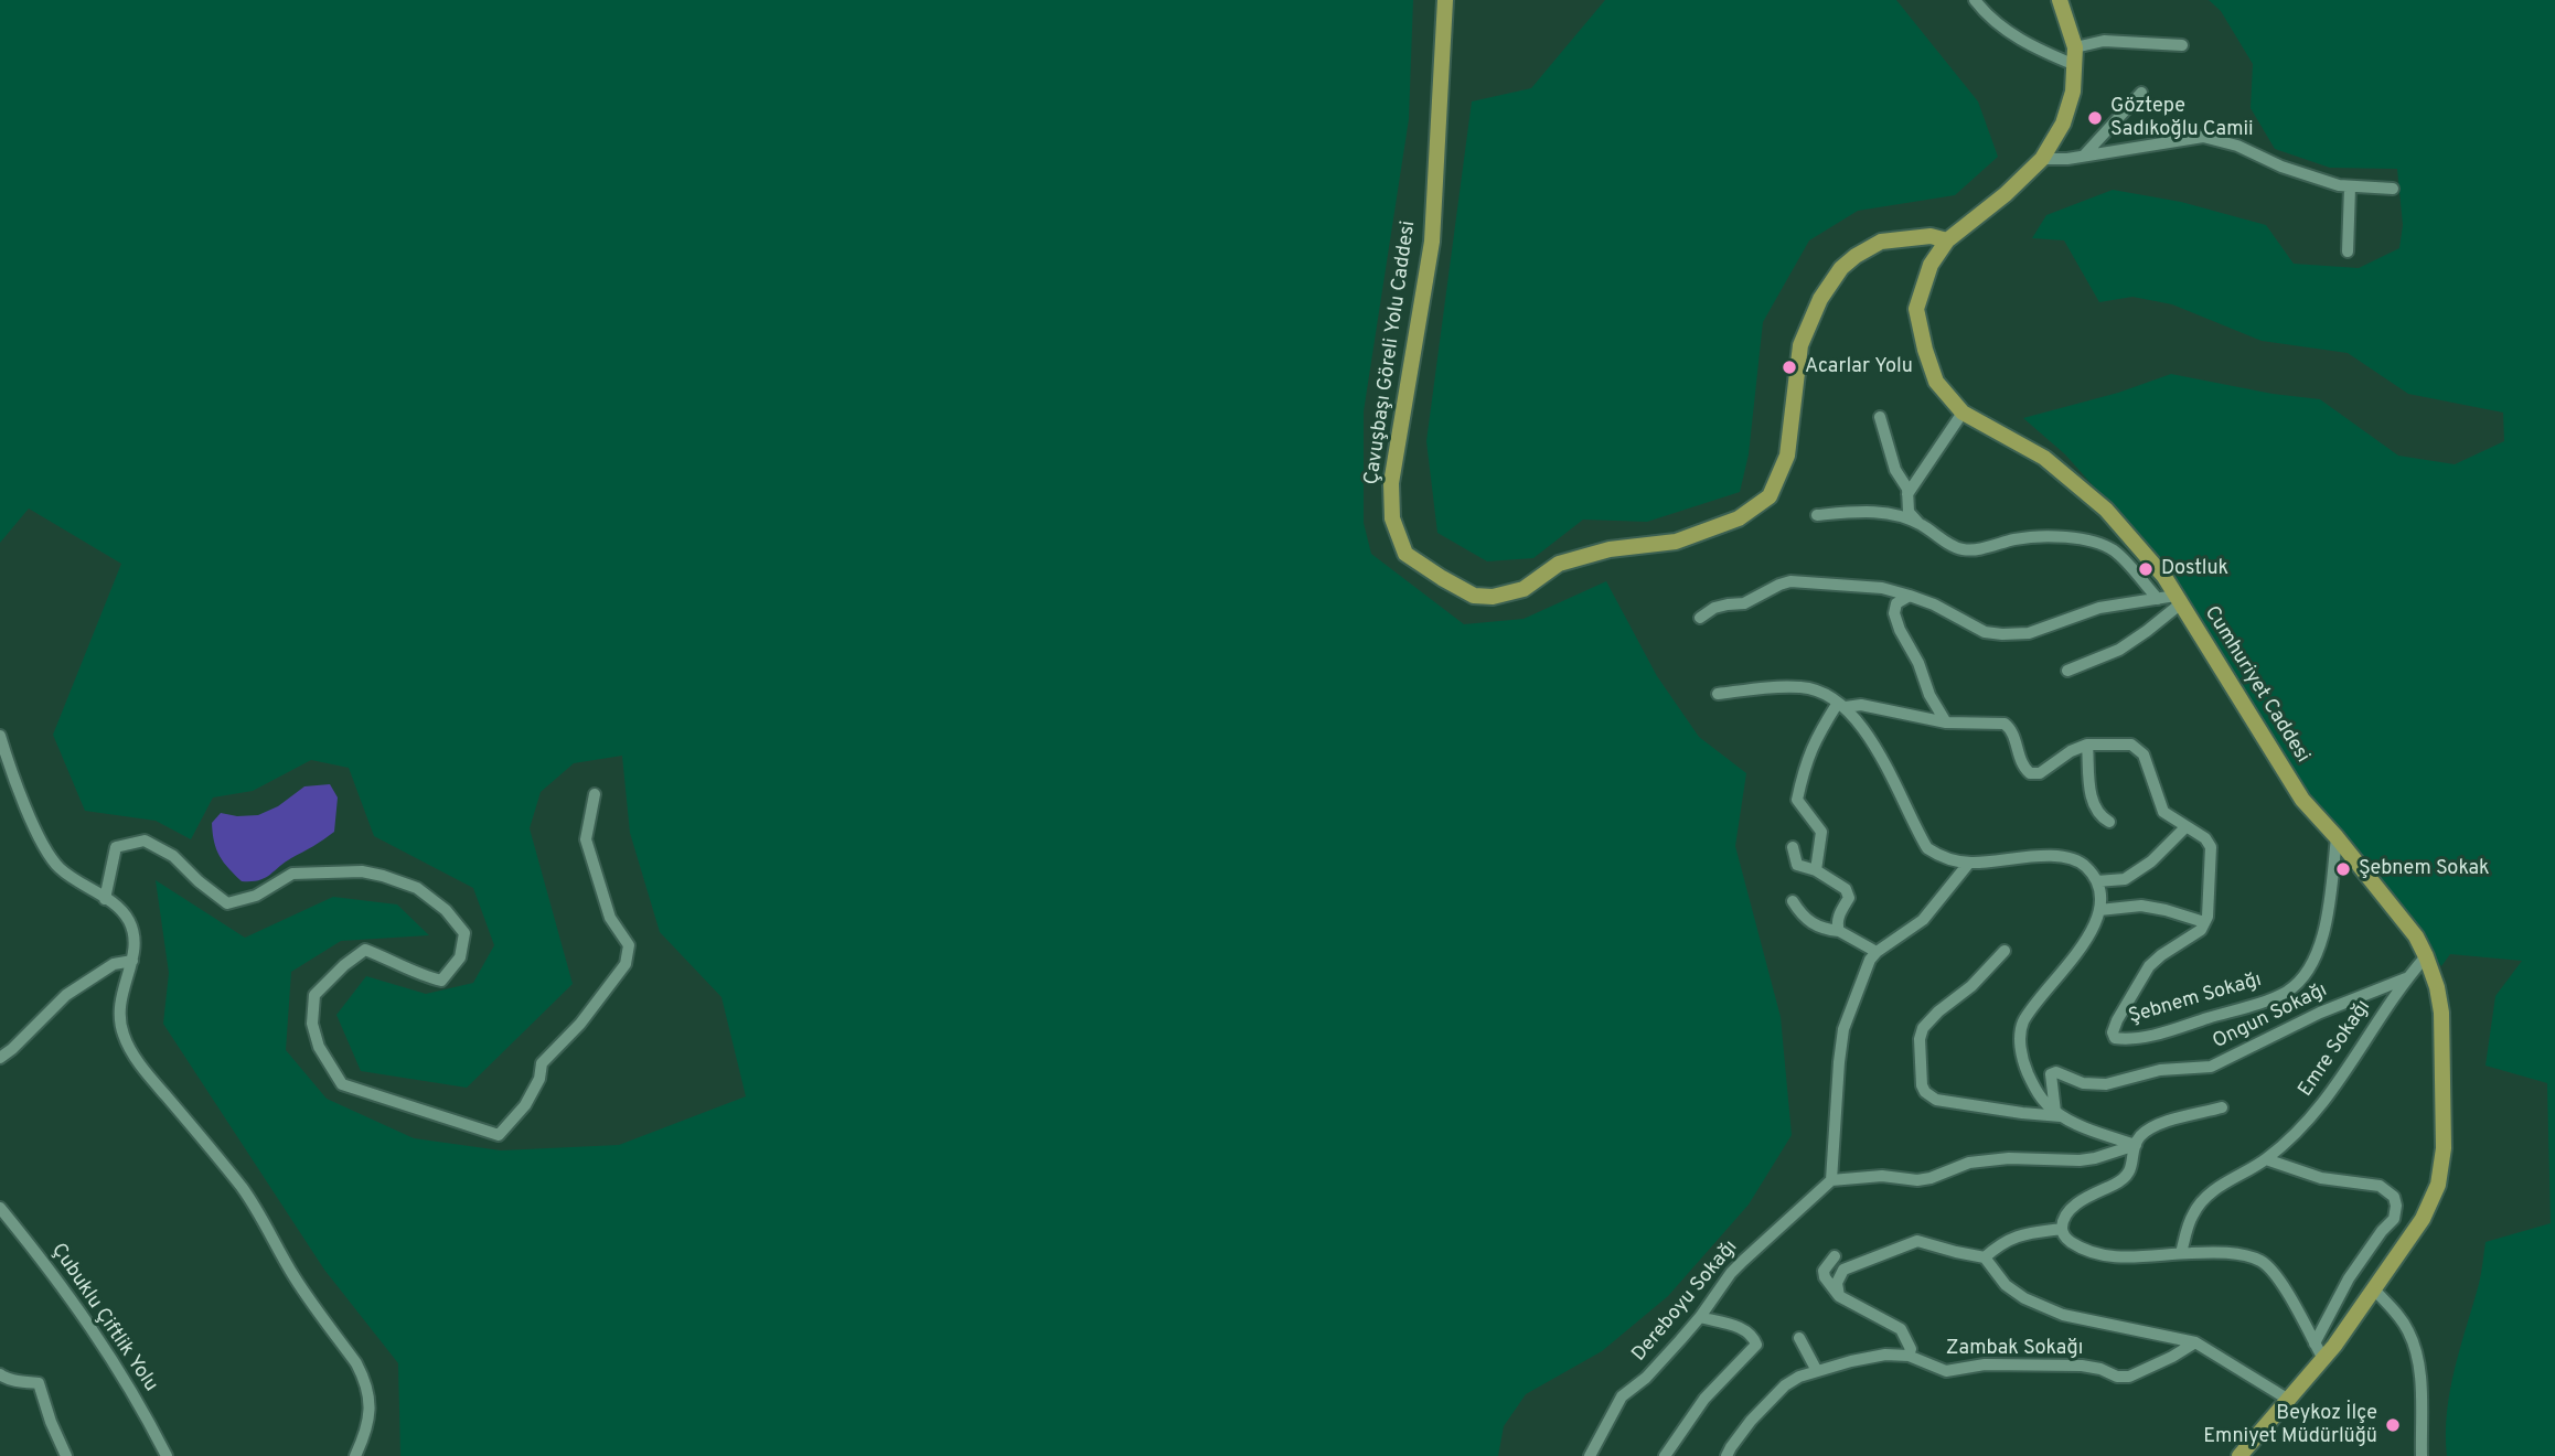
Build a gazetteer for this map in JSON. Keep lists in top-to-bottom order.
{
  "streets": {
    "main road": ["Çavuşbaşı Göreli Yolu Caddesi", "Cumhuriyet Caddesi"],
    "street": [
      "Şebnem Sokağı",
      "Ongun Sokağı",
      "Emre Sokağı",
      "Dereboyu Sokağı",
      "Çubuklu Çiftlik Yolu",
      "Zambak Sokağı"
    ]
  },
  "crossings": [
    ["Çavuşbaşı Göreli Yolu Caddesi", "Cumhuriyet Caddesi"],
    ["Cumhuriyet Caddesi", "Şebnem Sokağı"],
    ["Cumhuriyet Caddesi", "Emre Sokağı"],
    ["Ongun Sokağı", "Emre Sokağı"]
  ],
  "places": [
    "Göztepe Sadıkoğlu Camii",
    "Acarlar Yolu",
    "Dostluk",
    "Şebnem Sokak",
    "Beykoz İlçe Emniyet Müdürlüğü"
  ]
}
